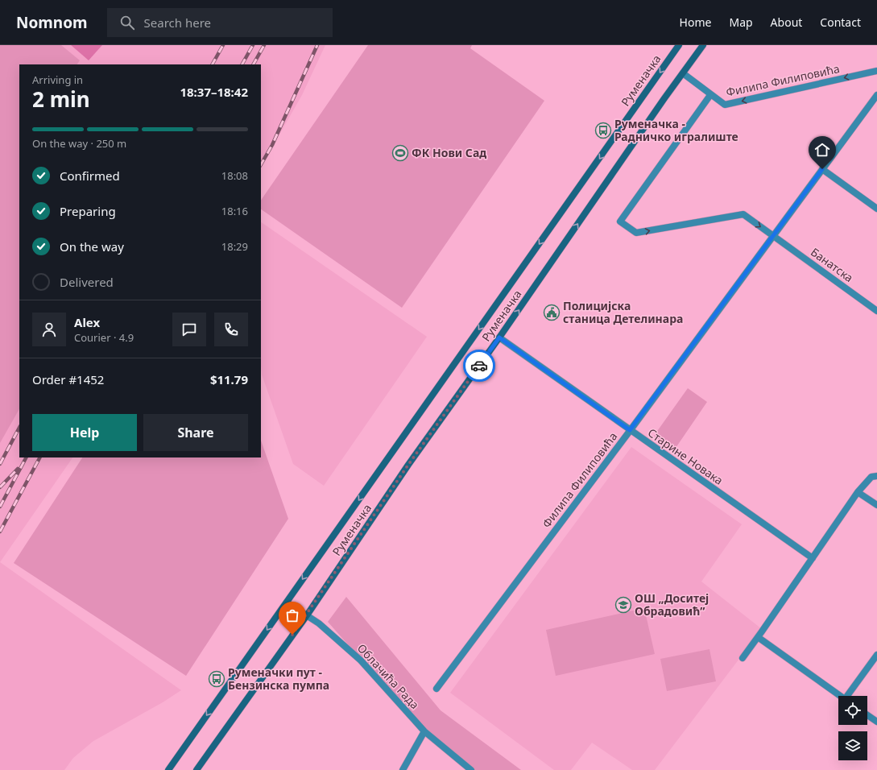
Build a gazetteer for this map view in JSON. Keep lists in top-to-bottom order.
{
  "streets": {
    "main road": ["Руменачка"],
    "street": [
      "Филипа Филиповића",
      "Банатска",
      "Старине Новака",
      "Облачића Рада"
    ]
  },
  "crossings": [
    ["Руменачка", "Филипа Филиповића"],
    ["Руменачка", "Старине Новака"],
    ["Руменачка", "Облачића Рада"],
    ["Филипа Филиповића", "Банатска"],
    ["Филипа Филиповића", "Старине Новака"]
  ],
  "places": {
    "bus stop": ["Руменачка - Радничко игралиште", "Руменачки пут - Бензинска пумпа"],
    "sports": ["ФК Нови Сад"],
    "public building": ["Полицијска станица Детелинара"],
    "school or university": ["ОШ „Доситеј Обрадовић”"]
  },
  "page": {
    "header": "Nomnom",
    "search": "Search here",
    "nav": [
      "Home",
      "Map",
      "About",
      "Contact"
    ],
    "heading": ["2 min", "Arriving in", "18:37–18:42"],
    "panel": [
      "Alex",
      "Courier · 4.9",
      "Order #1452",
      "$11.79"
    ],
    "bar": "On the way · 250 m",
    "list": [
      ["Confirmed", "18:08"],
      ["Preparing", "18:16"],
      ["On the way", "18:29"],
      "Delivered"
    ],
    "buttons": ["Help", "Share"]
  }
}
